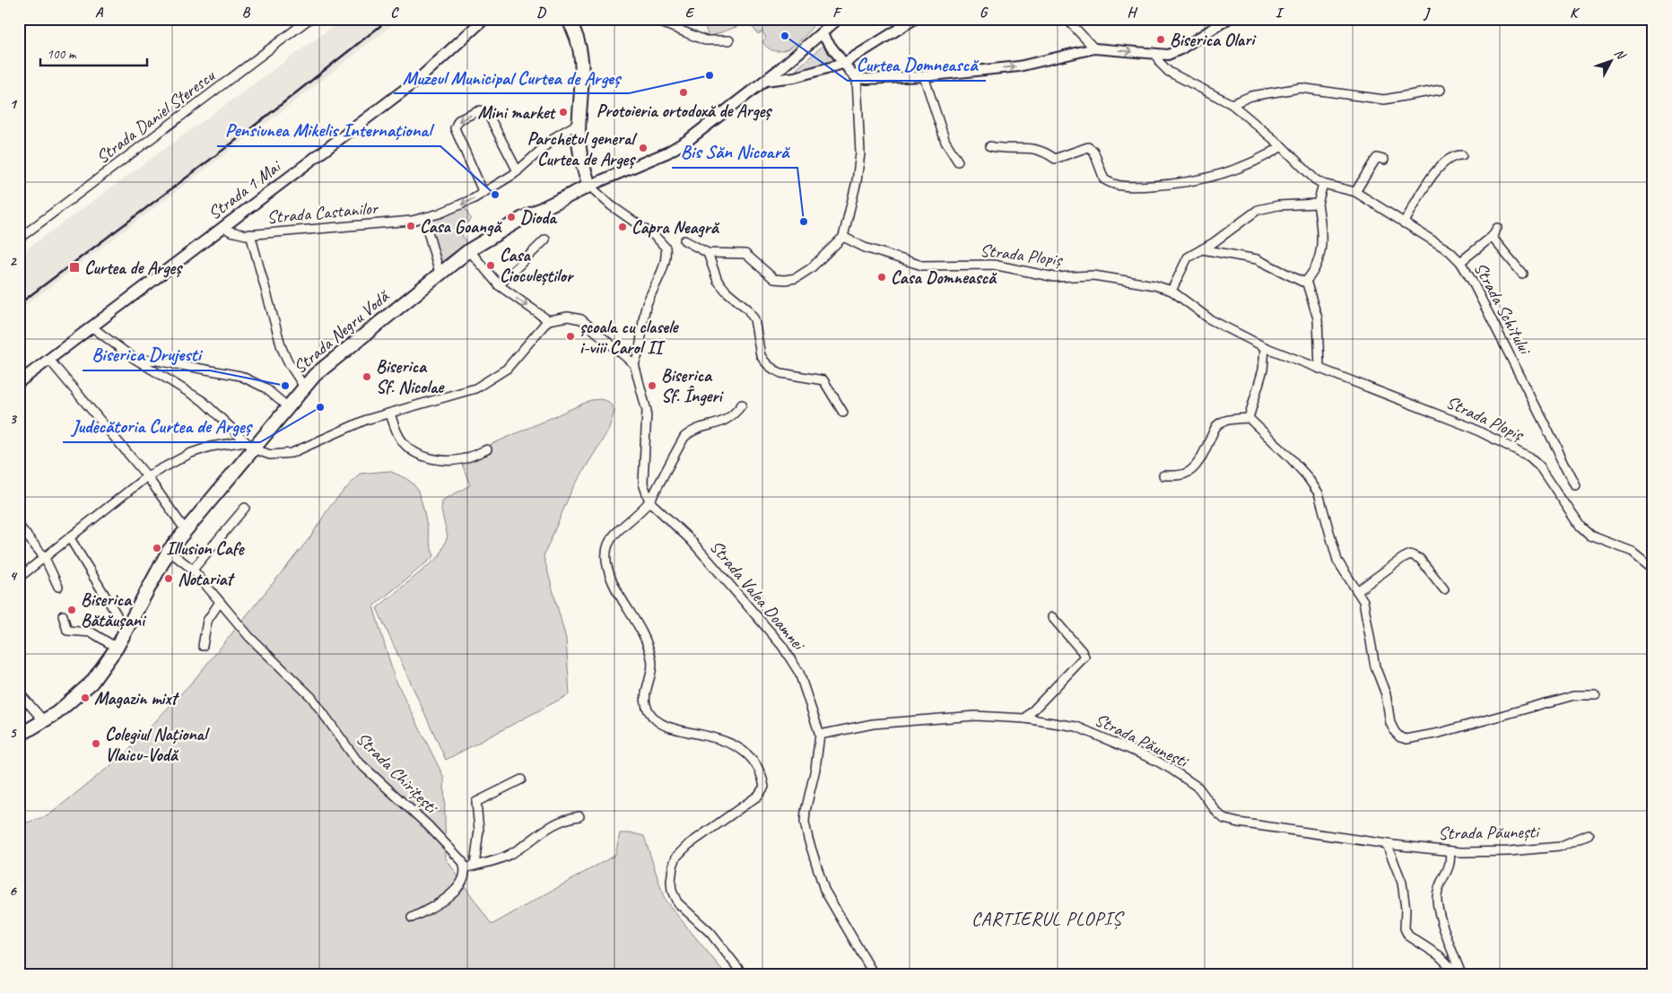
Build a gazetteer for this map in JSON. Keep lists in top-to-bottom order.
{
  "streets": {
    "main road": ["Strada 1 Mai", "Strada Negru Vodă"],
    "street": [
      "Strada Daniel Sterescu",
      "Strada Castanilor",
      "Strada Plopiș",
      "Strada Schitului",
      "Strada Valea Doamnei",
      "Strada Păunești",
      "Strada Chirițești"
    ]
  },
  "crossings": [
    ["Strada 1 Mai", "Strada Castanilor"],
    ["Strada Negru Vodă", "Strada Chirițești"],
    ["Strada Valea Doamnei", "Strada Păunești"]
  ],
  "districts": ["CARTIERUL PLOPIȘ"],
  "places": {
    "other": [
      "Curtea Domnească",
      "Biserica Olari",
      "Muzeul Municipal Curtea de Argeș",
      "Protoieria ortodoxă de Argeș",
      "Mini market",
      "Parchetul general Curtea de Argeș",
      "Pensiunea Mikelis Internațional",
      "Dioda",
      "Bis Săn Nicoară",
      "Casa Goangă",
      "Capra Neagră",
      "Casa Cioculeștilor",
      "Casa Domnească",
      "școala cu clasele i-viii Carol II",
      "Biserica Sf. Nicolae",
      "Biserica Drujesti",
      "Biserica Sf. Îngeri",
      "Judecătoria Curtea de Argeș",
      "Illusion Cafe",
      "Notariat",
      "Biserica Bătăușani",
      "Magazin mixt",
      "Colegiul Național Vlaicu-Vodă"
    ],
    "transit": ["Curtea de Argeș"]
  },
  "scale_bar": "100 m",
  "north": "top right",
  "grid": {
    "columns": [
      "A",
      "B",
      "C",
      "D",
      "E",
      "F",
      "G",
      "H",
      "I",
      "J",
      "K"
    ],
    "rows": [
      "1",
      "2",
      "3",
      "4",
      "5",
      "6"
    ]
  }
}
